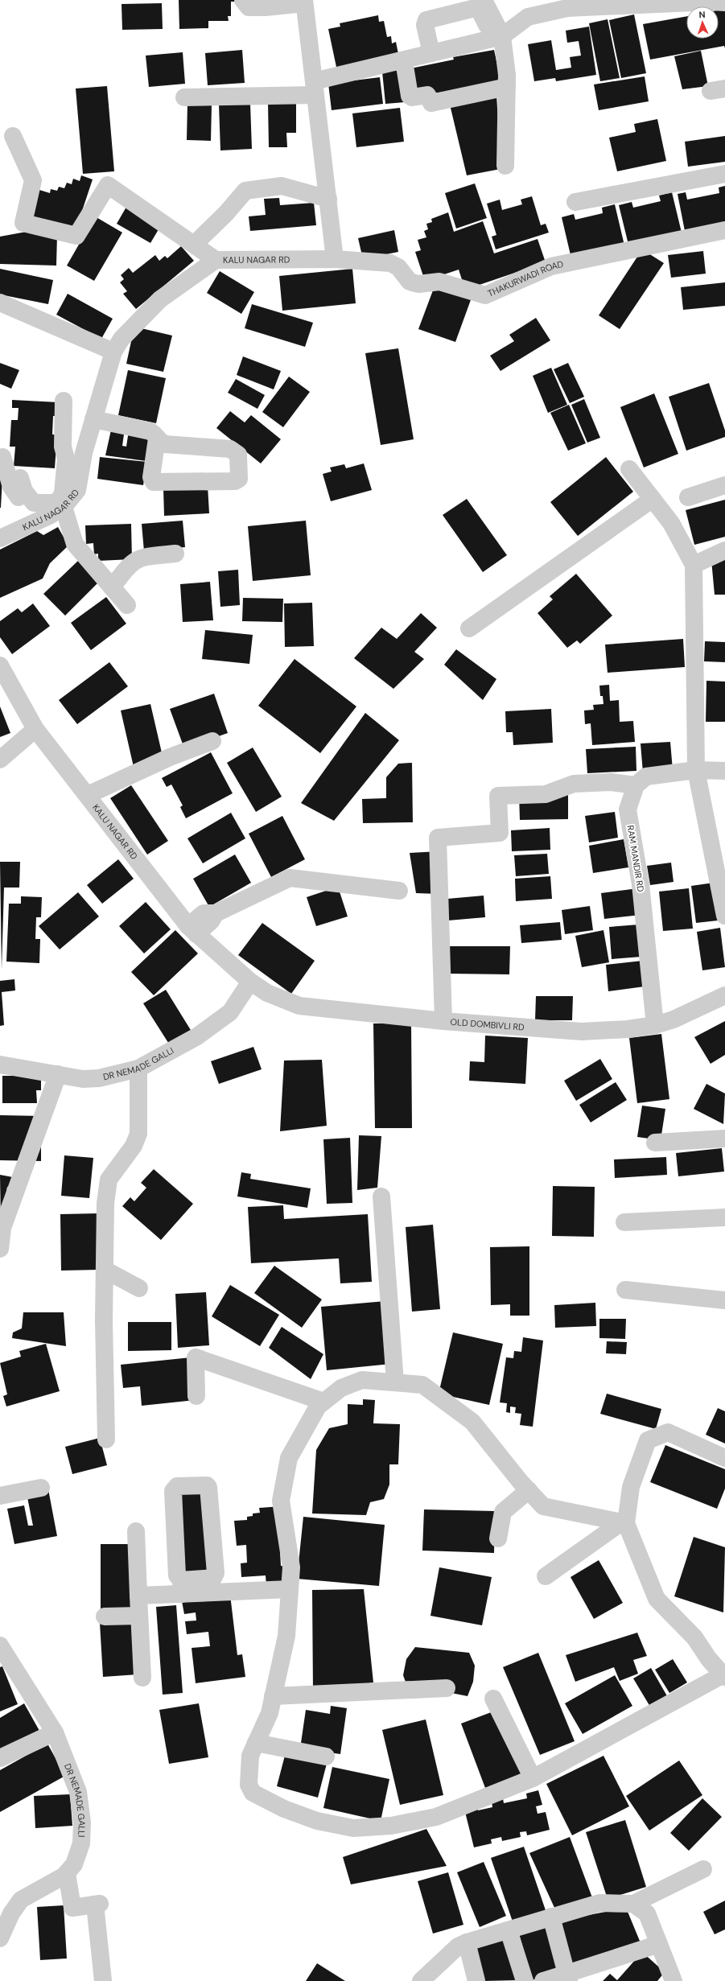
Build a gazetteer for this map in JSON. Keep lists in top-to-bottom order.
{
  "streets": {
    "street": [
      "KALU NAGAR RD",
      "THAKURWADI ROAD",
      "RAM MANDIR RD",
      "OLD DOMBIVLI RD",
      "DR NEMADE GALLI"
    ]
  },
  "crossings": [
    ["KALU NAGAR RD", "THAKURWADI ROAD"],
    ["KALU NAGAR RD", "OLD DOMBIVLI RD"],
    ["KALU NAGAR RD", "DR NEMADE GALLI"],
    ["RAM MANDIR RD", "OLD DOMBIVLI RD"],
    ["OLD DOMBIVLI RD", "DR NEMADE GALLI"]
  ],
  "north": "top"
}
